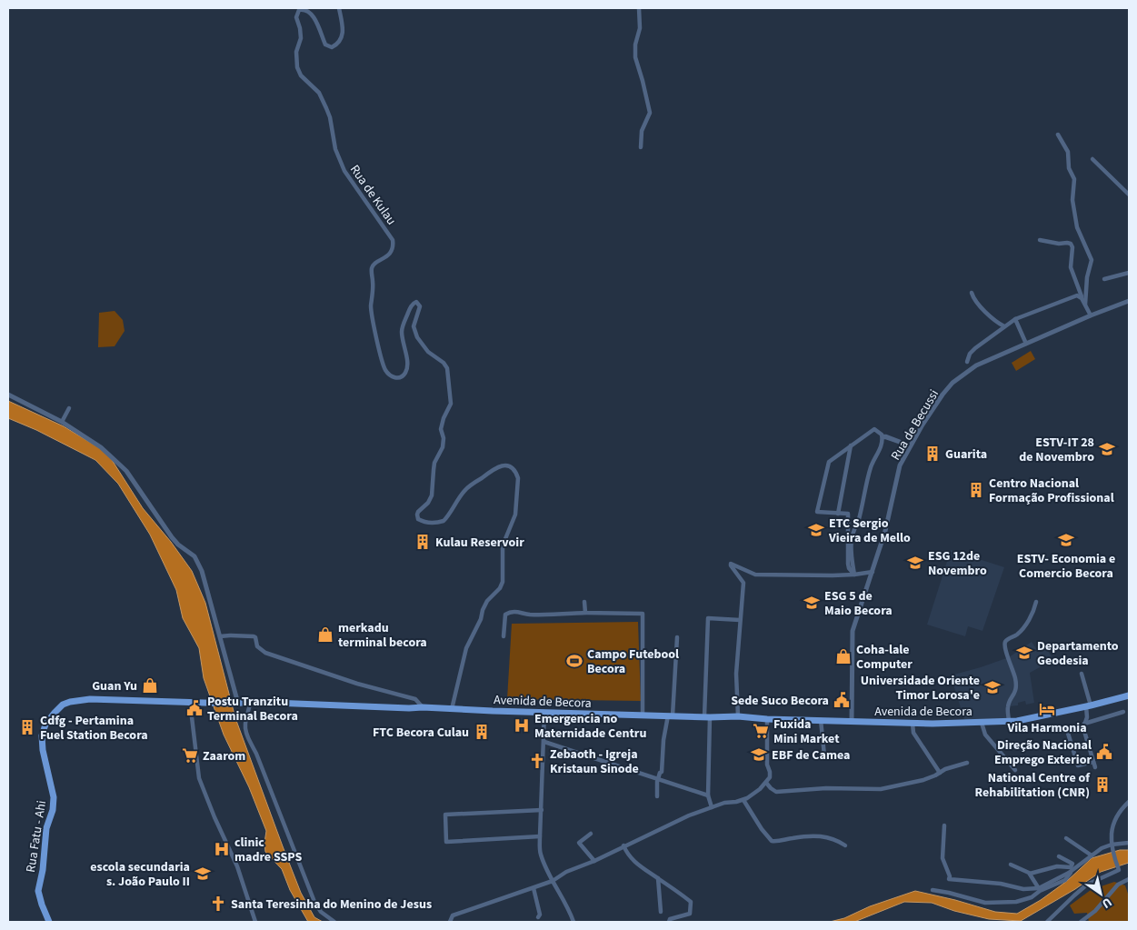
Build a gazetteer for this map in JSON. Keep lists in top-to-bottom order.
{
  "streets": {
    "main road": ["Avenida de Becora", "Rua Fatu - Ahi"],
    "street": ["Rua de Kulau", "Rua de Becussi"]
  },
  "crossings": [
    ["Rua de Kulau", "Avenida de Becora"],
    ["Rua de Becussi", "Avenida de Becora"],
    ["Avenida de Becora", "Rua Fatu - Ahi"]
  ],
  "places": {
    "school or university": [
      "ESTV-IT 28 de Novembro",
      "ETC Sergio Vieira de Mello",
      "ESTV- Economia e Comercio Becora",
      "ESG 12de Novembro",
      "ESG 5 de Maio Becora",
      "Departamento Geodesia",
      "Universidade Oriente Timor Lorosa'e",
      "EBF de Camea",
      "escola secundaria s. João Paulo II"
    ],
    "building": [
      "Guarita",
      "Centro Nacional Formação Profissional",
      "Kulau Reservoir",
      "Cdfg - Pertamina Fuel Station Becora",
      "FTC Becora Culau",
      "National Centre of Rehabilitation (CNR)"
    ],
    "shop": ["merkadu terminal becora", "Coha-lale Computer", "Guan Yu"],
    "sports": ["Campo Futebool Becora"],
    "public building": ["Sede Suco Becora", "Postu Tranzitu Terminal Becora", "Direção Nacional Emprego Exterior"],
    "hotel": ["Vila Harmonia"],
    "hospital": ["Emergencia no Maternidade Centru", "clinic madre SSPS"],
    "supermarket": ["Fuxida Mini Market", "Zaarom"],
    "church": ["Zebaoth - Igreja Kristaun Sinode", "Santa Teresinha do Menino de Jesus"]
  },
  "north": "bottom right"
}
